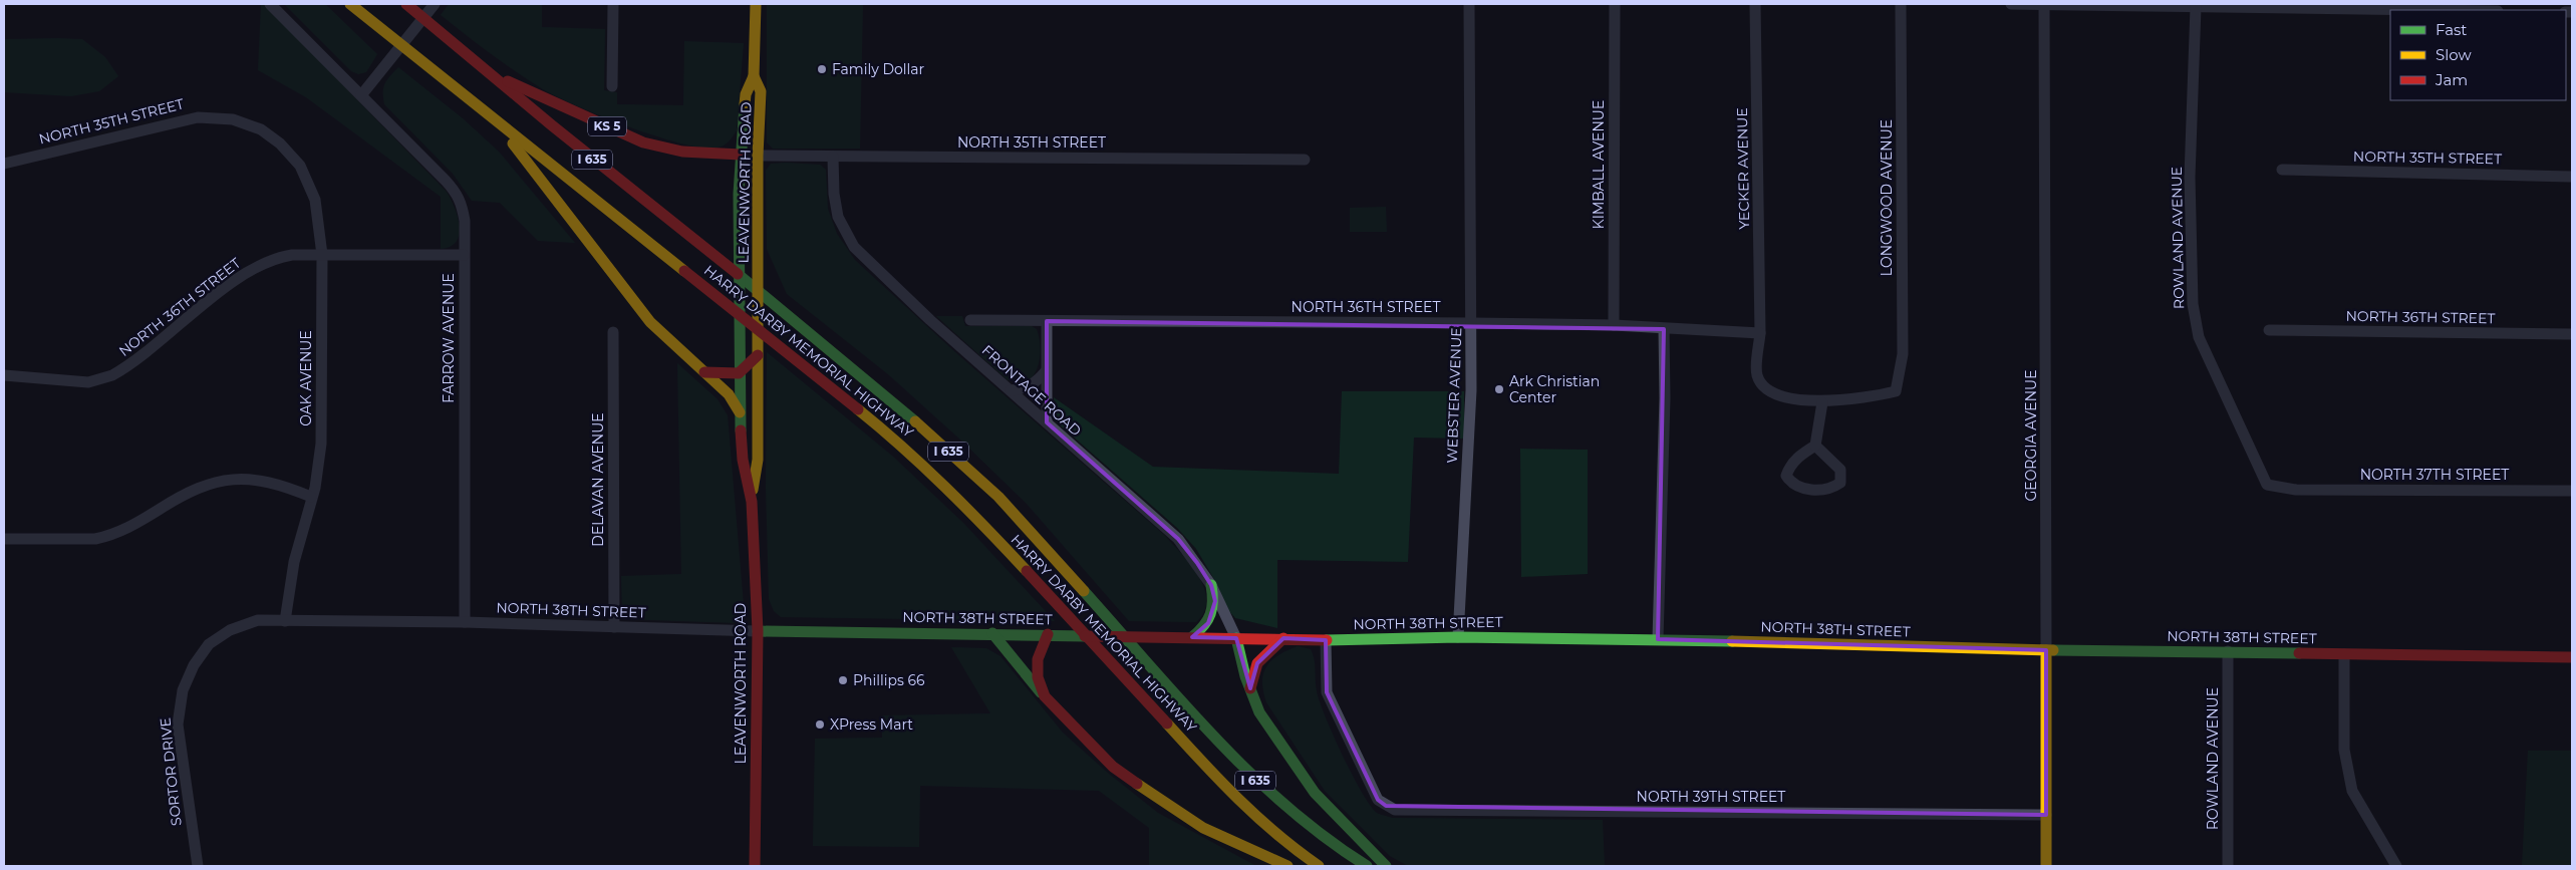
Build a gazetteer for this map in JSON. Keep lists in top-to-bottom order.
{
  "streets": {
    "main road": [
      "KS 5",
      "I 635",
      "LEAVENWORTH ROAD",
      "HARRY DARBY MEMORIAL HIGHWAY",
      "GEORGIA AVENUE",
      "NORTH 38TH STREET"
    ],
    "street": [
      "NORTH 35TH STREET",
      "KIMBALL AVENUE",
      "YECKER AVENUE",
      "LONGWOOD AVENUE",
      "ROWLAND AVENUE",
      "NORTH 36TH STREET",
      "FARROW AVENUE",
      "OAK AVENUE",
      "FRONTAGE ROAD",
      "WEBSTER AVENUE",
      "NORTH 37TH STREET",
      "DELAVAN AVENUE",
      "SORTOR DRIVE",
      "NORTH 39TH STREET"
    ]
  },
  "crossings": [
    ["NORTH 35TH STREET", "KS 5"],
    ["NORTH 35TH STREET", "LEAVENWORTH ROAD"],
    ["NORTH 35TH STREET", "OAK AVENUE"],
    ["NORTH 35TH STREET", "FRONTAGE ROAD"],
    ["KS 5", "LEAVENWORTH ROAD"],
    ["KS 5", "HARRY DARBY MEMORIAL HIGHWAY"],
    ["KIMBALL AVENUE", "NORTH 36TH STREET"],
    ["YECKER AVENUE", "NORTH 36TH STREET"],
    ["LEAVENWORTH ROAD", "NORTH 38TH STREET"],
    ["ROWLAND AVENUE", "NORTH 37TH STREET"],
    ["ROWLAND AVENUE", "NORTH 38TH STREET"],
    ["NORTH 36TH STREET", "FARROW AVENUE"],
    ["NORTH 36TH STREET", "OAK AVENUE"],
    ["NORTH 36TH STREET", "WEBSTER AVENUE"],
    ["FARROW AVENUE", "NORTH 38TH STREET"],
    ["OAK AVENUE", "NORTH 38TH STREET"],
    ["OAK AVENUE", "SORTOR DRIVE"],
    ["FRONTAGE ROAD", "NORTH 38TH STREET"],
    ["WEBSTER AVENUE", "NORTH 38TH STREET"],
    ["GEORGIA AVENUE", "NORTH 38TH STREET"],
    ["GEORGIA AVENUE", "NORTH 39TH STREET"],
    ["DELAVAN AVENUE", "NORTH 38TH STREET"],
    ["NORTH 38TH STREET", "SORTOR DRIVE"],
    ["NORTH 38TH STREET", "NORTH 39TH STREET"]
  ],
  "places": [
    "Family Dollar",
    "Ark Christian Center",
    "Phillips 66",
    "XPress Mart"
  ],
  "legend": ["Fast", "Slow", "Jam"]
}
